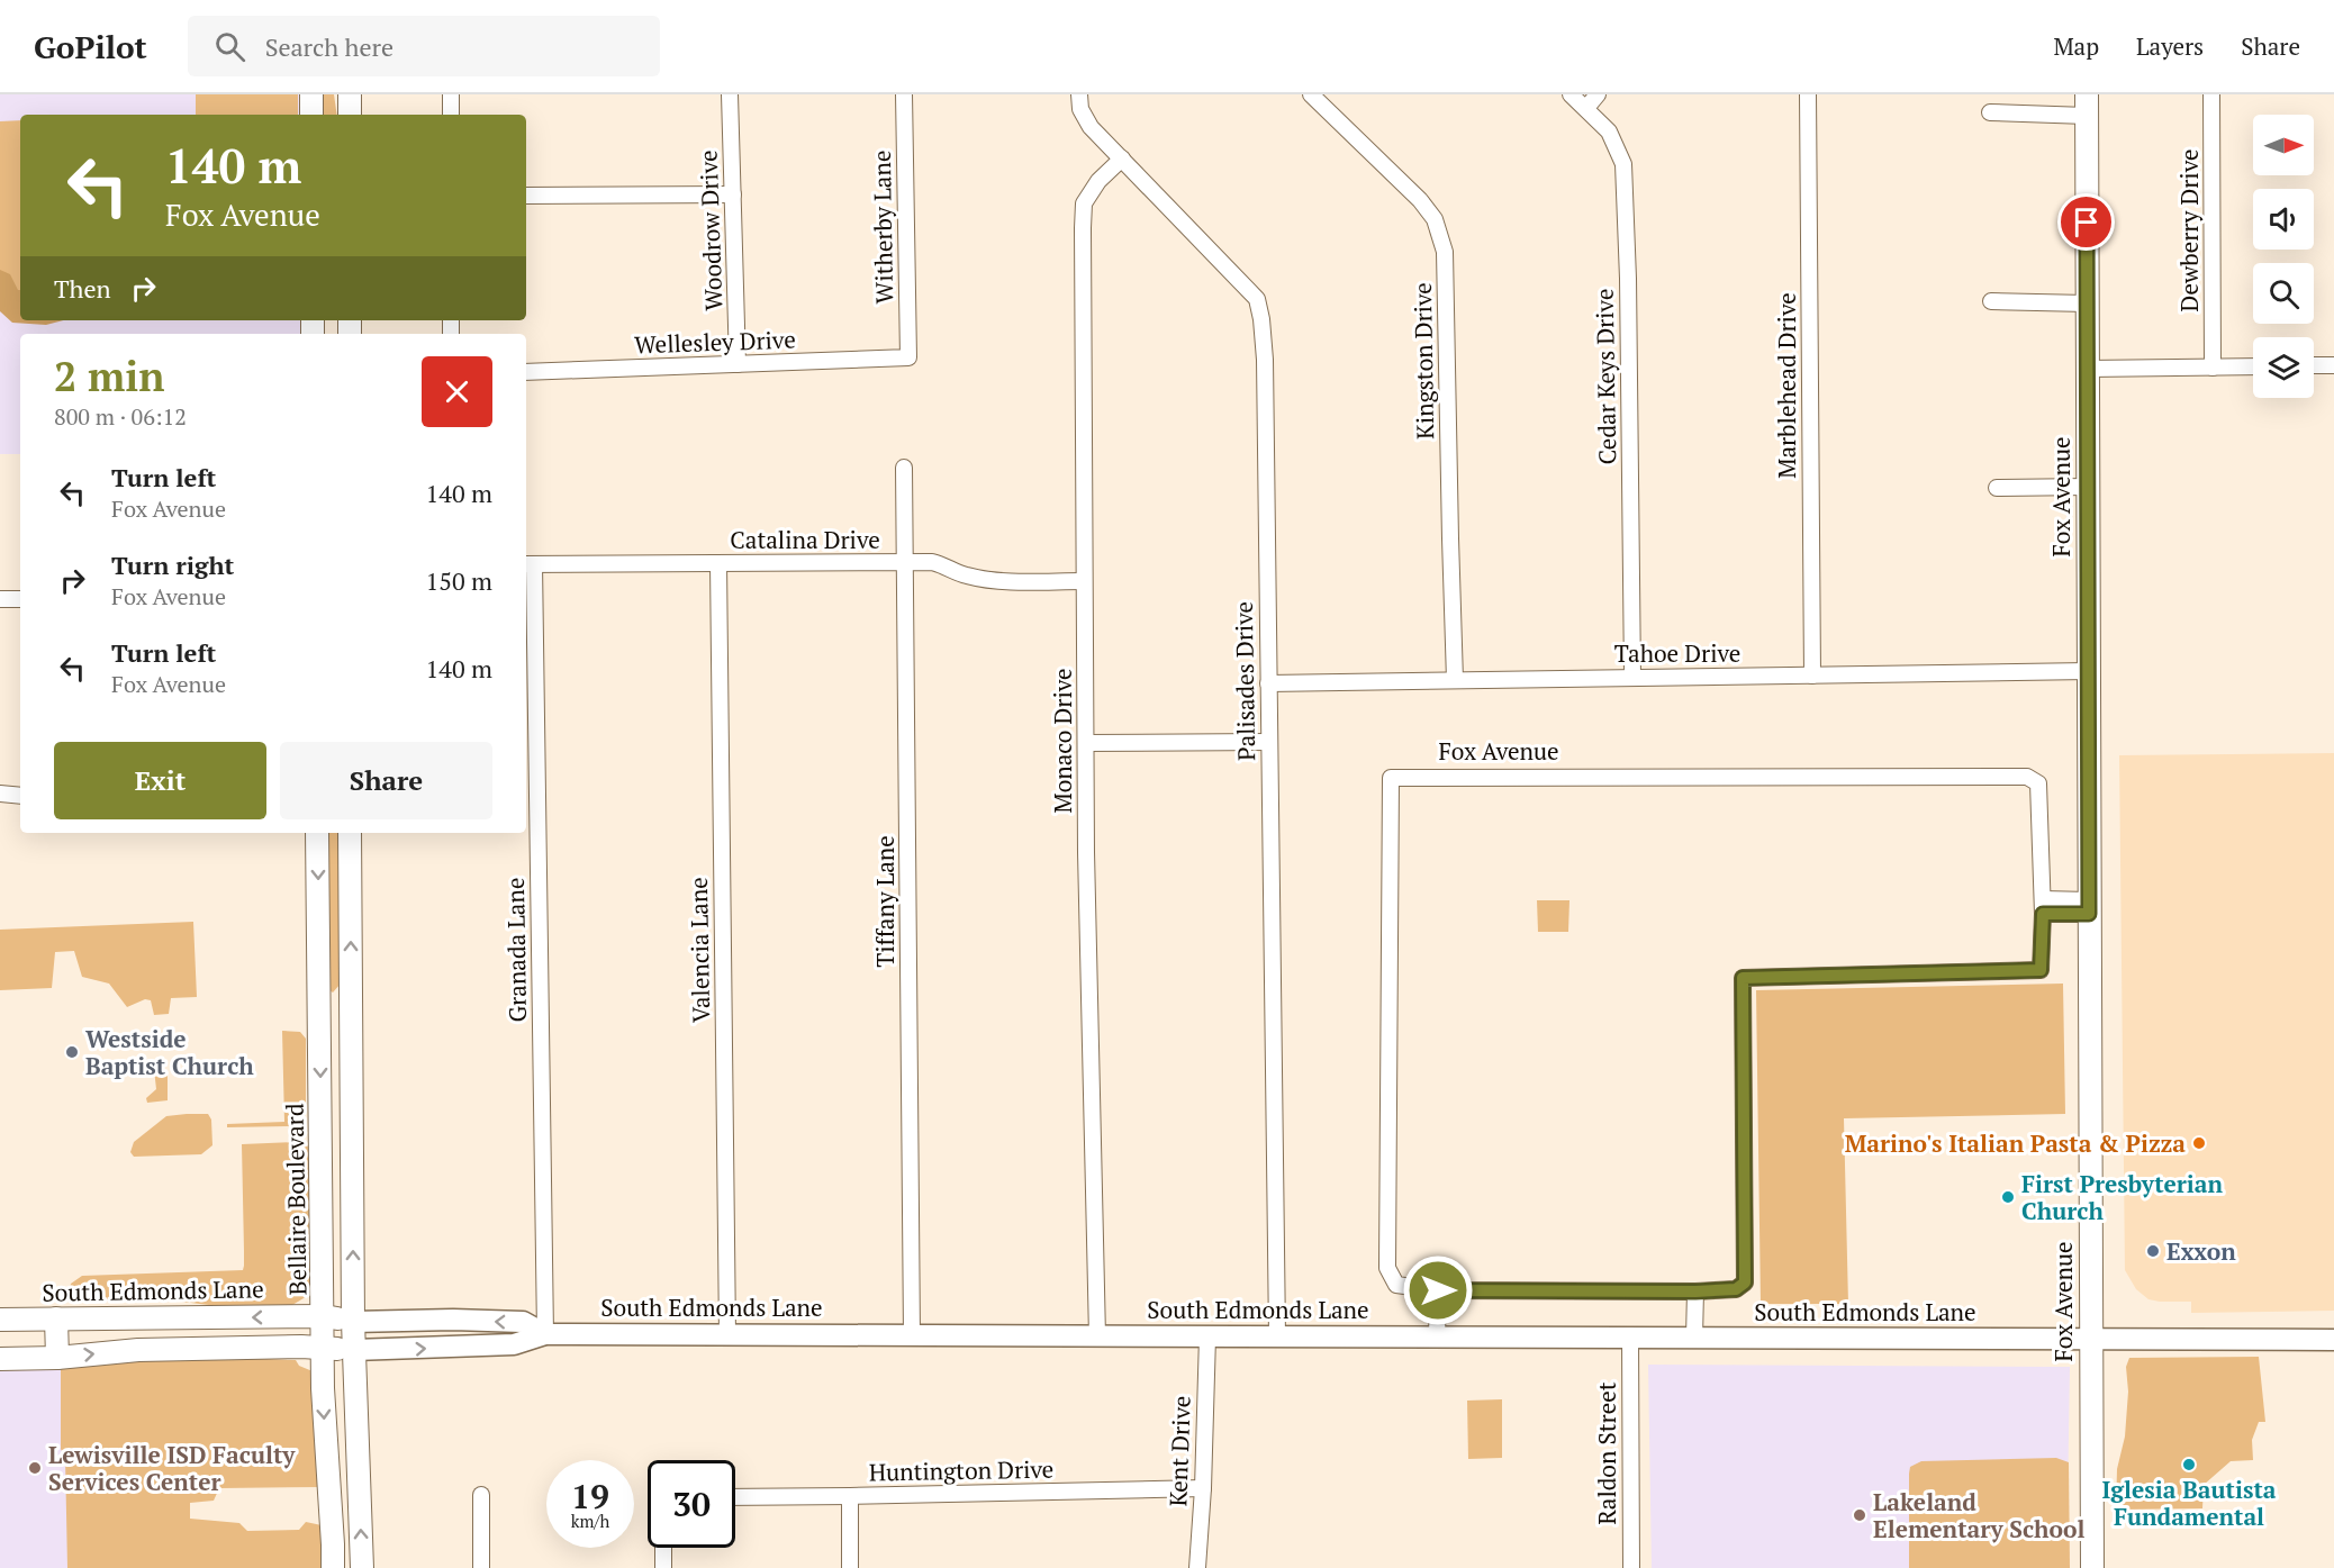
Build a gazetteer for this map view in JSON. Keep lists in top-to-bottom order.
{
  "streets": {
    "main road": ["Fox Avenue", "Bellaire Boulevard", "South Edmonds Lane"],
    "street": [
      "Witherby Lane",
      "Woodrow Drive",
      "Dewberry Drive",
      "Wellesley Drive",
      "Kingston Drive",
      "Cedar Keys Drive",
      "Marblehead Drive",
      "Catalina Drive",
      "Tahoe Drive",
      "Palisades Drive",
      "Monaco Drive",
      "Tiffany Lane",
      "Granada Lane",
      "Valencia Lane",
      "Kent Drive",
      "Raldon Street",
      "Huntington Drive"
    ]
  },
  "crossings": [
    ["Witherby Lane", "Wellesley Drive"],
    ["Woodrow Drive", "Wellesley Drive"],
    ["Kingston Drive", "Tahoe Drive"],
    ["Cedar Keys Drive", "Tahoe Drive"],
    ["Marblehead Drive", "Tahoe Drive"],
    ["Fox Avenue", "Tahoe Drive"],
    ["Fox Avenue", "South Edmonds Lane"],
    ["Catalina Drive", "Monaco Drive"],
    ["Catalina Drive", "Tiffany Lane"],
    ["Catalina Drive", "Granada Lane"],
    ["Catalina Drive", "Valencia Lane"],
    ["Tahoe Drive", "Palisades Drive"],
    ["Palisades Drive", "Monaco Drive"],
    ["Palisades Drive", "South Edmonds Lane"],
    ["Monaco Drive", "South Edmonds Lane"],
    ["Tiffany Lane", "South Edmonds Lane"],
    ["Granada Lane", "South Edmonds Lane"],
    ["Valencia Lane", "South Edmonds Lane"],
    ["Bellaire Boulevard", "South Edmonds Lane"],
    ["South Edmonds Lane", "Kent Drive"],
    ["South Edmonds Lane", "Raldon Street"],
    ["Kent Drive", "Huntington Drive"]
  ],
  "places": [
    "Westside Baptist Church",
    "Marino's Italian Pasta & Pizza",
    "First Presbyterian Church",
    "Exxon",
    "Iglesia Bautista Fundamental",
    "Lewisville ISD Faculty Services Center",
    "Lakeland Elementary School"
  ],
  "north": "right",
  "page": {
    "header": "GoPilot",
    "search": "Search here",
    "nav": ["Map", "Layers", "Share"],
    "turn": ["140 m", "Fox Avenue"],
    "then": "Then",
    "heading": ["2 min", "800 m · 06:12"],
    "list": [
      {
        "name": "Turn left",
        "note": "Fox Avenue",
        "value": "140 m"
      },
      {
        "name": "Turn right",
        "note": "Fox Avenue",
        "value": "150 m"
      },
      {
        "name": "Turn left",
        "note": "Fox Avenue",
        "value": "140 m"
      }
    ],
    "buttons": ["Exit", "Share"],
    "speed": "19 km/h",
    "limit": "30"
  }
}
